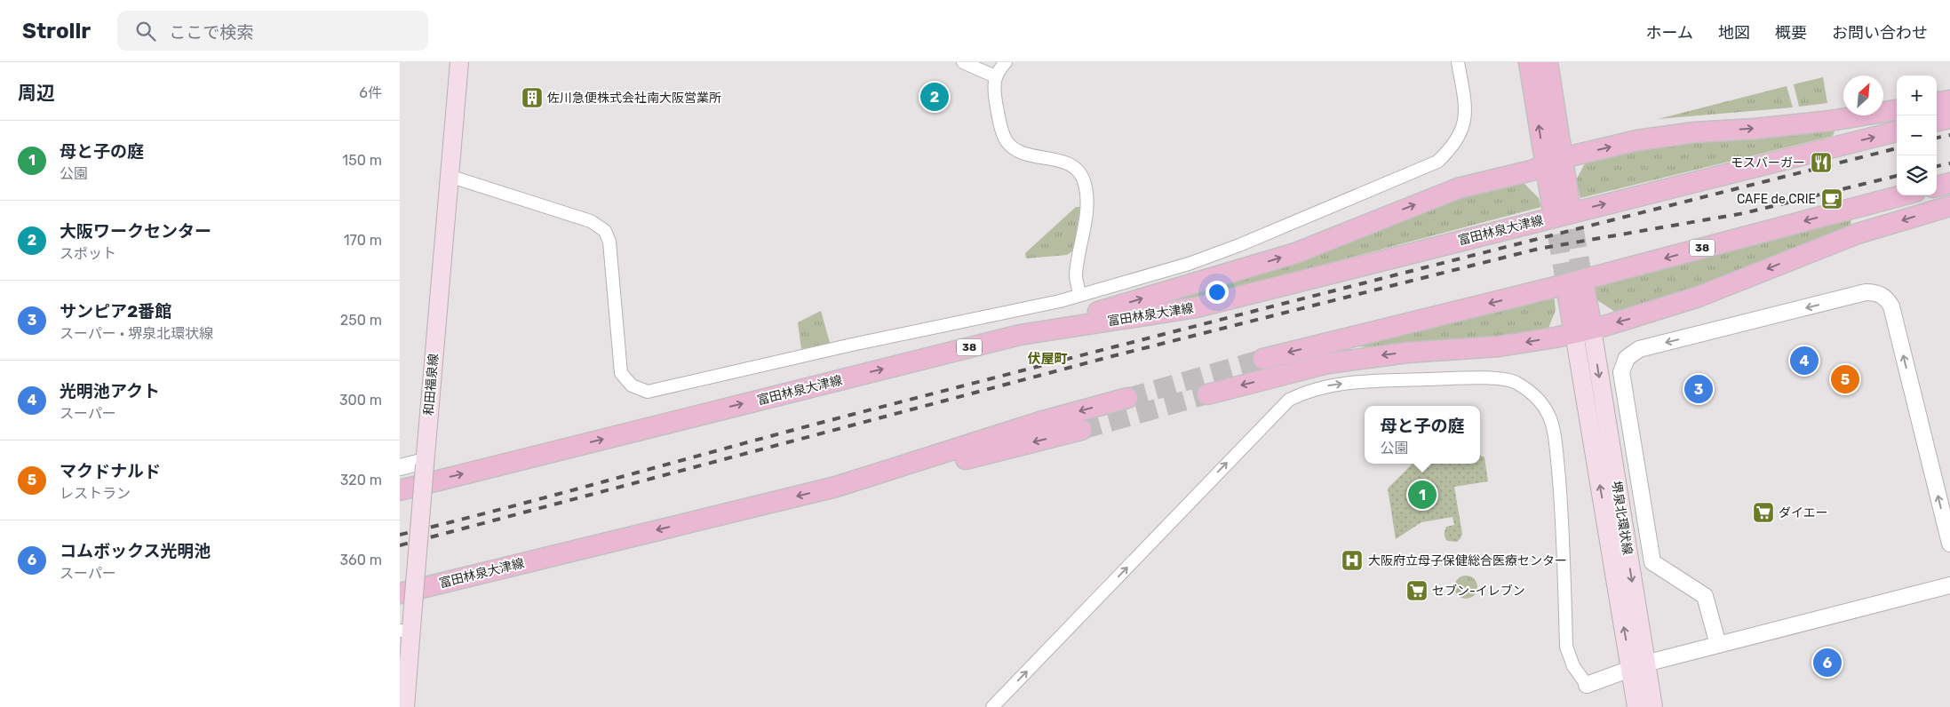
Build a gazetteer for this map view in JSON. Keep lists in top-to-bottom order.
{
  "streets": {
    "main road": [
      "富田林泉大津線",
      "38",
      "和田福泉線",
      "堺泉北環状線"
    ]
  },
  "crossings": [
    ["富田林泉大津線", "和田福泉線"]
  ],
  "districts": ["伏屋町"],
  "places": {
    "building": ["佐川急便株式会社南大阪営業所"],
    "restaurant": ["モスバーガー"],
    "cafe": ["CAFE de CRIE"],
    "supermarket": ["ダイエー", "セブン-イレブン"],
    "hospital": ["大阪府立母子保健総合医療センター"]
  },
  "north": "top right",
  "page": {
    "header": "Strollr",
    "search": "ここで検索",
    "nav": [
      "ホーム",
      "地図",
      "概要",
      "お問い合わせ"
    ],
    "heading": ["周辺", "6件"],
    "map_buttons": ["+", "−"],
    "pins": [
      "2",
      "4",
      "5",
      "3",
      "1",
      "6"
    ],
    "list": [
      {
        "mark": "1",
        "name": "母と子の庭",
        "note": "公園",
        "value": "150 m"
      },
      {
        "mark": "2",
        "name": "大阪ワークセンター",
        "note": "スポット",
        "value": "170 m"
      },
      {
        "mark": "3",
        "name": "サンピア2番館",
        "note": "スーパー · 堺泉北環状線",
        "value": "250 m"
      },
      {
        "mark": "4",
        "name": "光明池アクト",
        "note": "スーパー",
        "value": "300 m"
      },
      {
        "mark": "5",
        "name": "マクドナルド",
        "note": "レストラン",
        "value": "320 m"
      },
      {
        "mark": "6",
        "name": "コムボックス光明池",
        "note": "スーパー",
        "value": "360 m"
      }
    ],
    "popup": ["母と子の庭", "公園"]
  }
}
